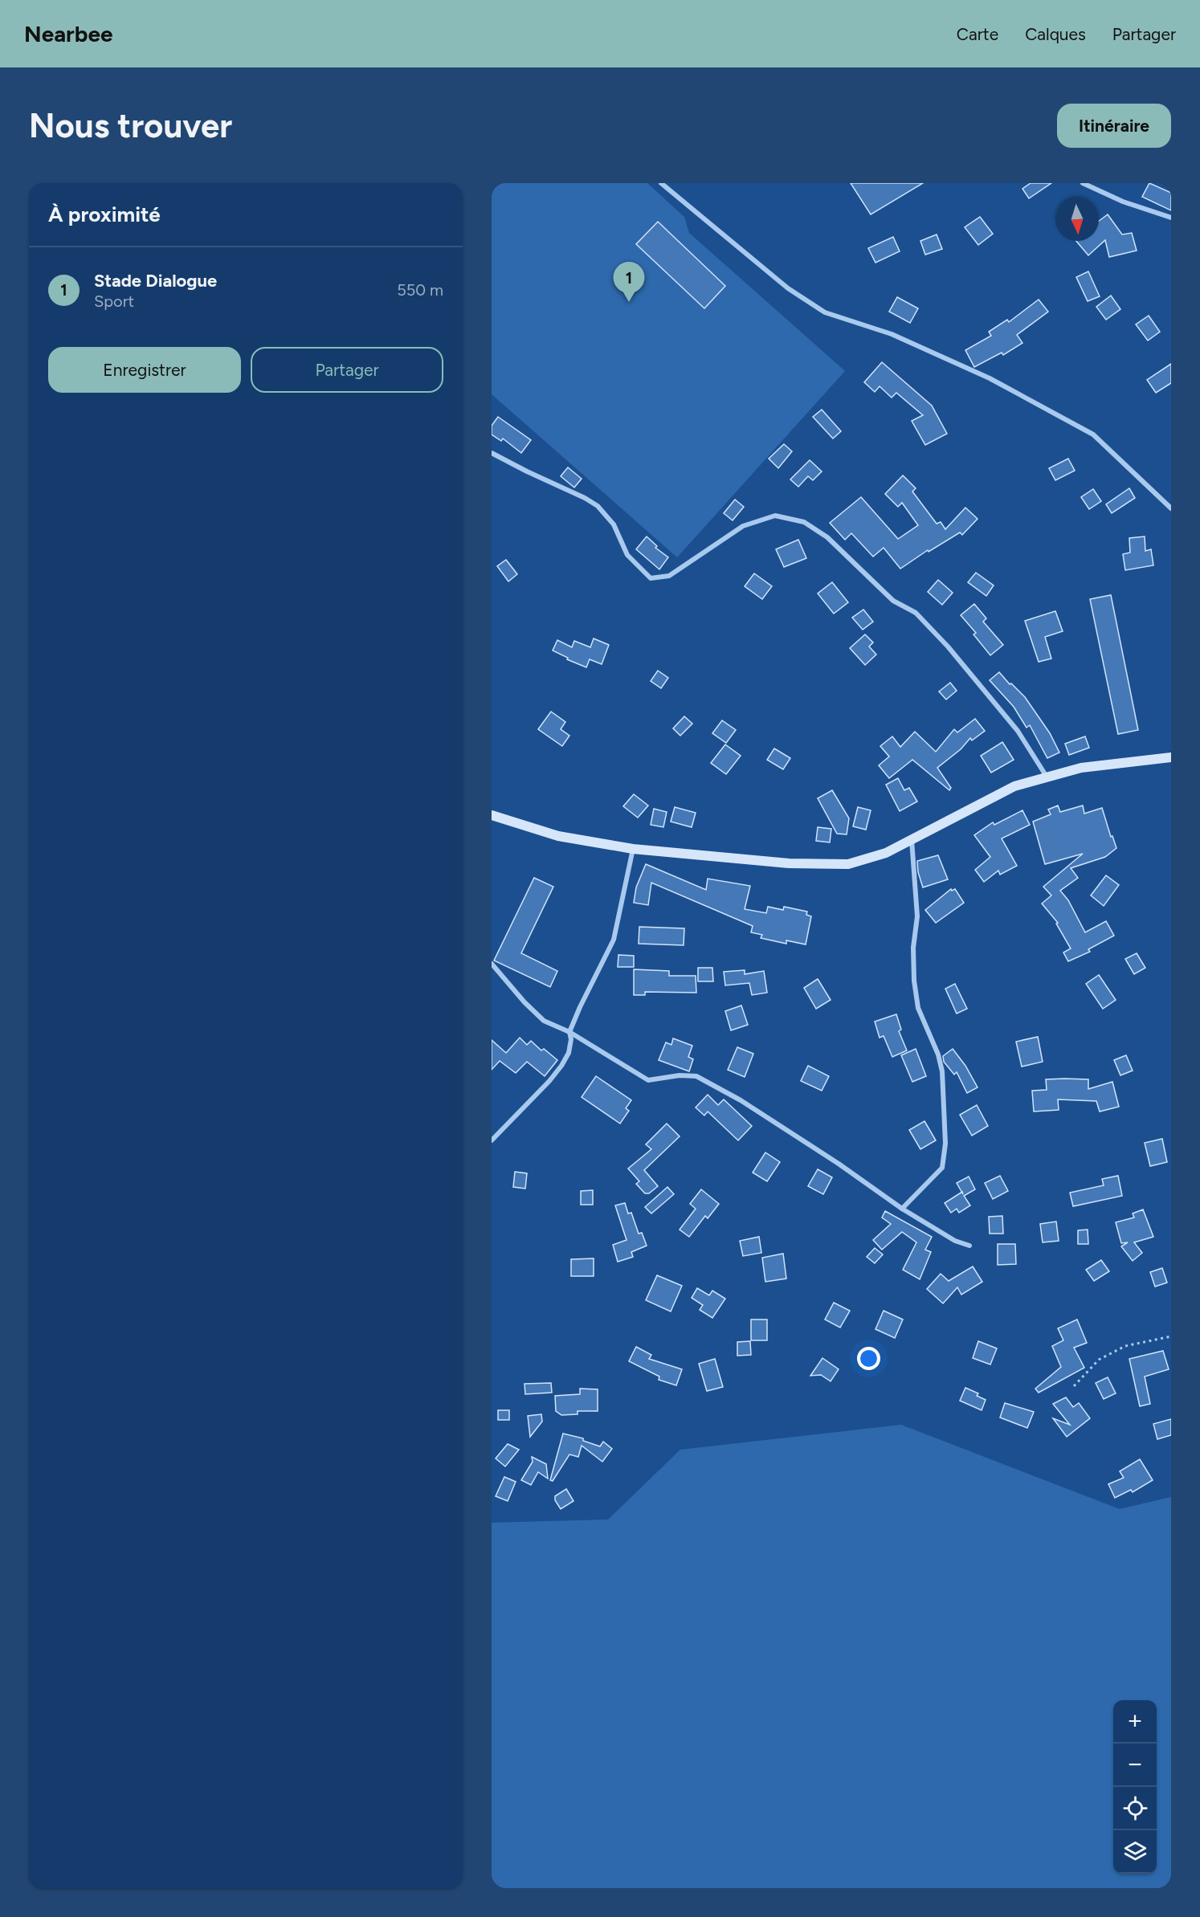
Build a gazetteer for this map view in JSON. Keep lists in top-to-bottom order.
{
  "north": "bottom",
  "page": {
    "header": "Nearbee",
    "nav": ["Carte", "Calques", "Partager"],
    "buttons": [
      "Itinéraire",
      ["Enregistrer", "Partager"]
    ],
    "title": "Nous trouver",
    "heading": "À proximité",
    "list": [
      {
        "mark": "1",
        "name": "Stade Dialogue",
        "note": "Sport",
        "value": "550 m"
      }
    ],
    "pins": "1",
    "map_buttons": ["+", "−"]
  }
}
